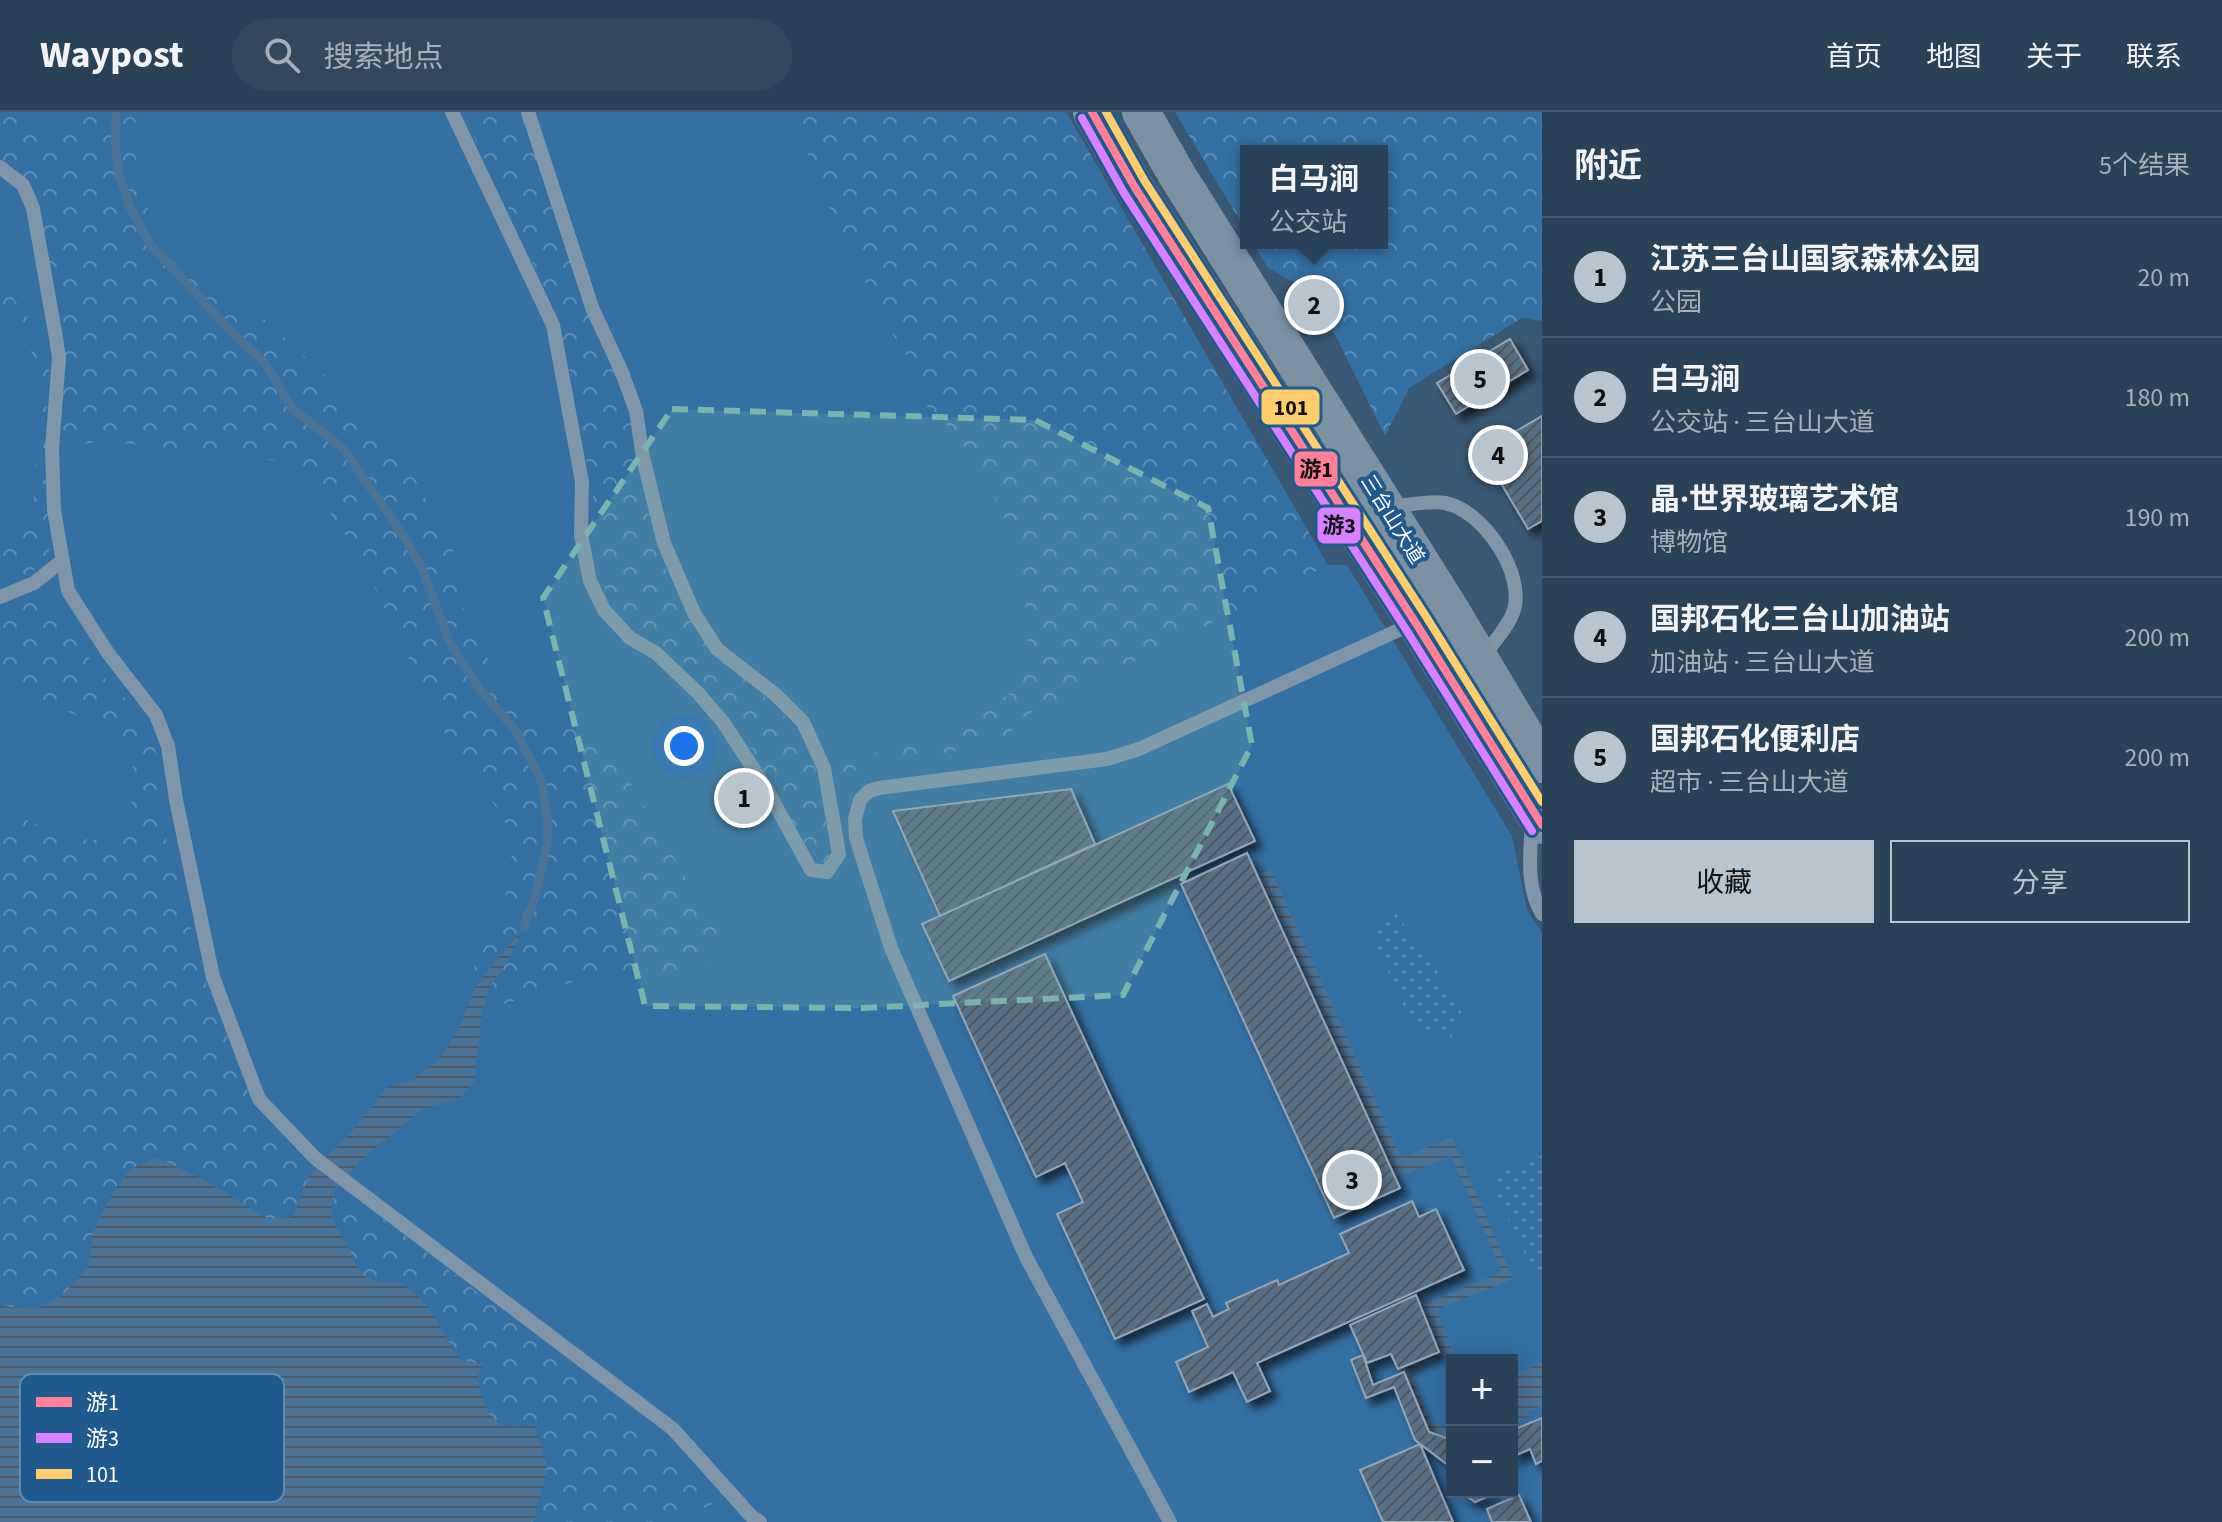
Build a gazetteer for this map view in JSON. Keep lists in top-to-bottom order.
{
  "streets": {
    "main road": ["三台山大道"]
  },
  "lines": ["transit line 游1", "transit line 101", "transit line 游3"],
  "legend": ["游1", "游3", "101"],
  "page": {
    "header": "Waypost",
    "search": "搜索地点",
    "nav": [
      "首页",
      "地图",
      "关于",
      "联系"
    ],
    "heading": ["附近", "5个结果"],
    "popup": ["白马涧", "公交站"],
    "list": [
      {
        "mark": "1",
        "name": "江苏三台山国家森林公园",
        "note": "公园",
        "value": "20 m"
      },
      {
        "mark": "2",
        "name": "白马涧",
        "note": "公交站 · 三台山大道",
        "value": "180 m"
      },
      {
        "mark": "3",
        "name": "晶·世界玻璃艺术馆",
        "note": "博物馆",
        "value": "190 m"
      },
      {
        "mark": "4",
        "name": "国邦石化三台山加油站",
        "note": "加油站 · 三台山大道",
        "value": "200 m"
      },
      {
        "mark": "5",
        "name": "国邦石化便利店",
        "note": "超市 · 三台山大道",
        "value": "200 m"
      }
    ],
    "pins": [
      "2",
      "5",
      "4",
      "1",
      "3"
    ],
    "buttons": ["收藏", "分享"],
    "map_buttons": ["+", "−"]
  }
}
